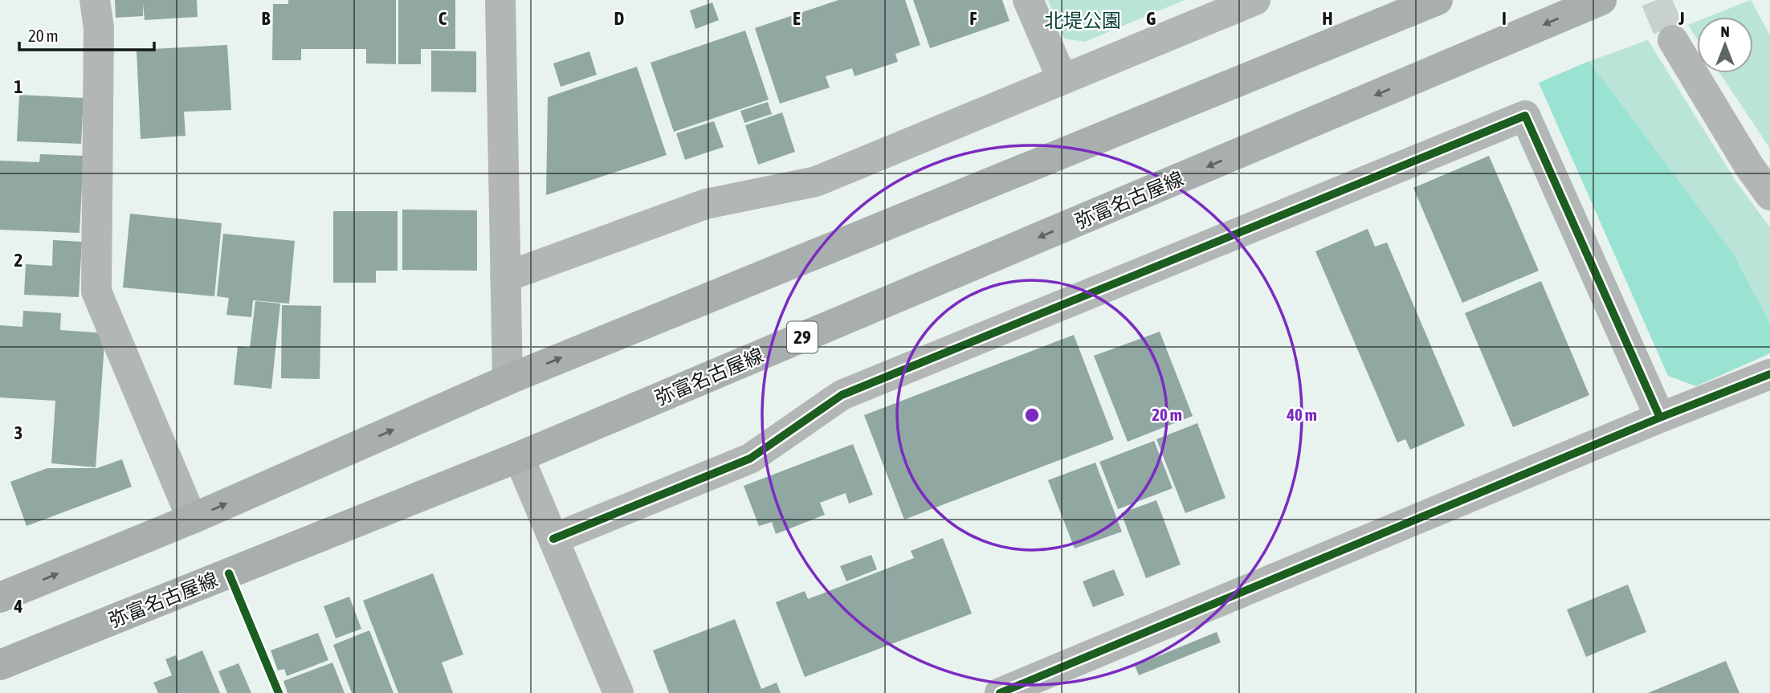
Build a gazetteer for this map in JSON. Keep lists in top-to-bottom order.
{
  "streets": {
    "main road": ["弥富名古屋線", "29"]
  },
  "parks": ["北堤公園"],
  "scale_bar": "20 m",
  "north": "top",
  "grid": {
    "columns": [
      "B",
      "C",
      "D",
      "E",
      "F",
      "G",
      "H",
      "I",
      "J"
    ],
    "rows": [
      "1",
      "2",
      "3",
      "4"
    ]
  },
  "rings": ["20 m", "40 m"]
}
